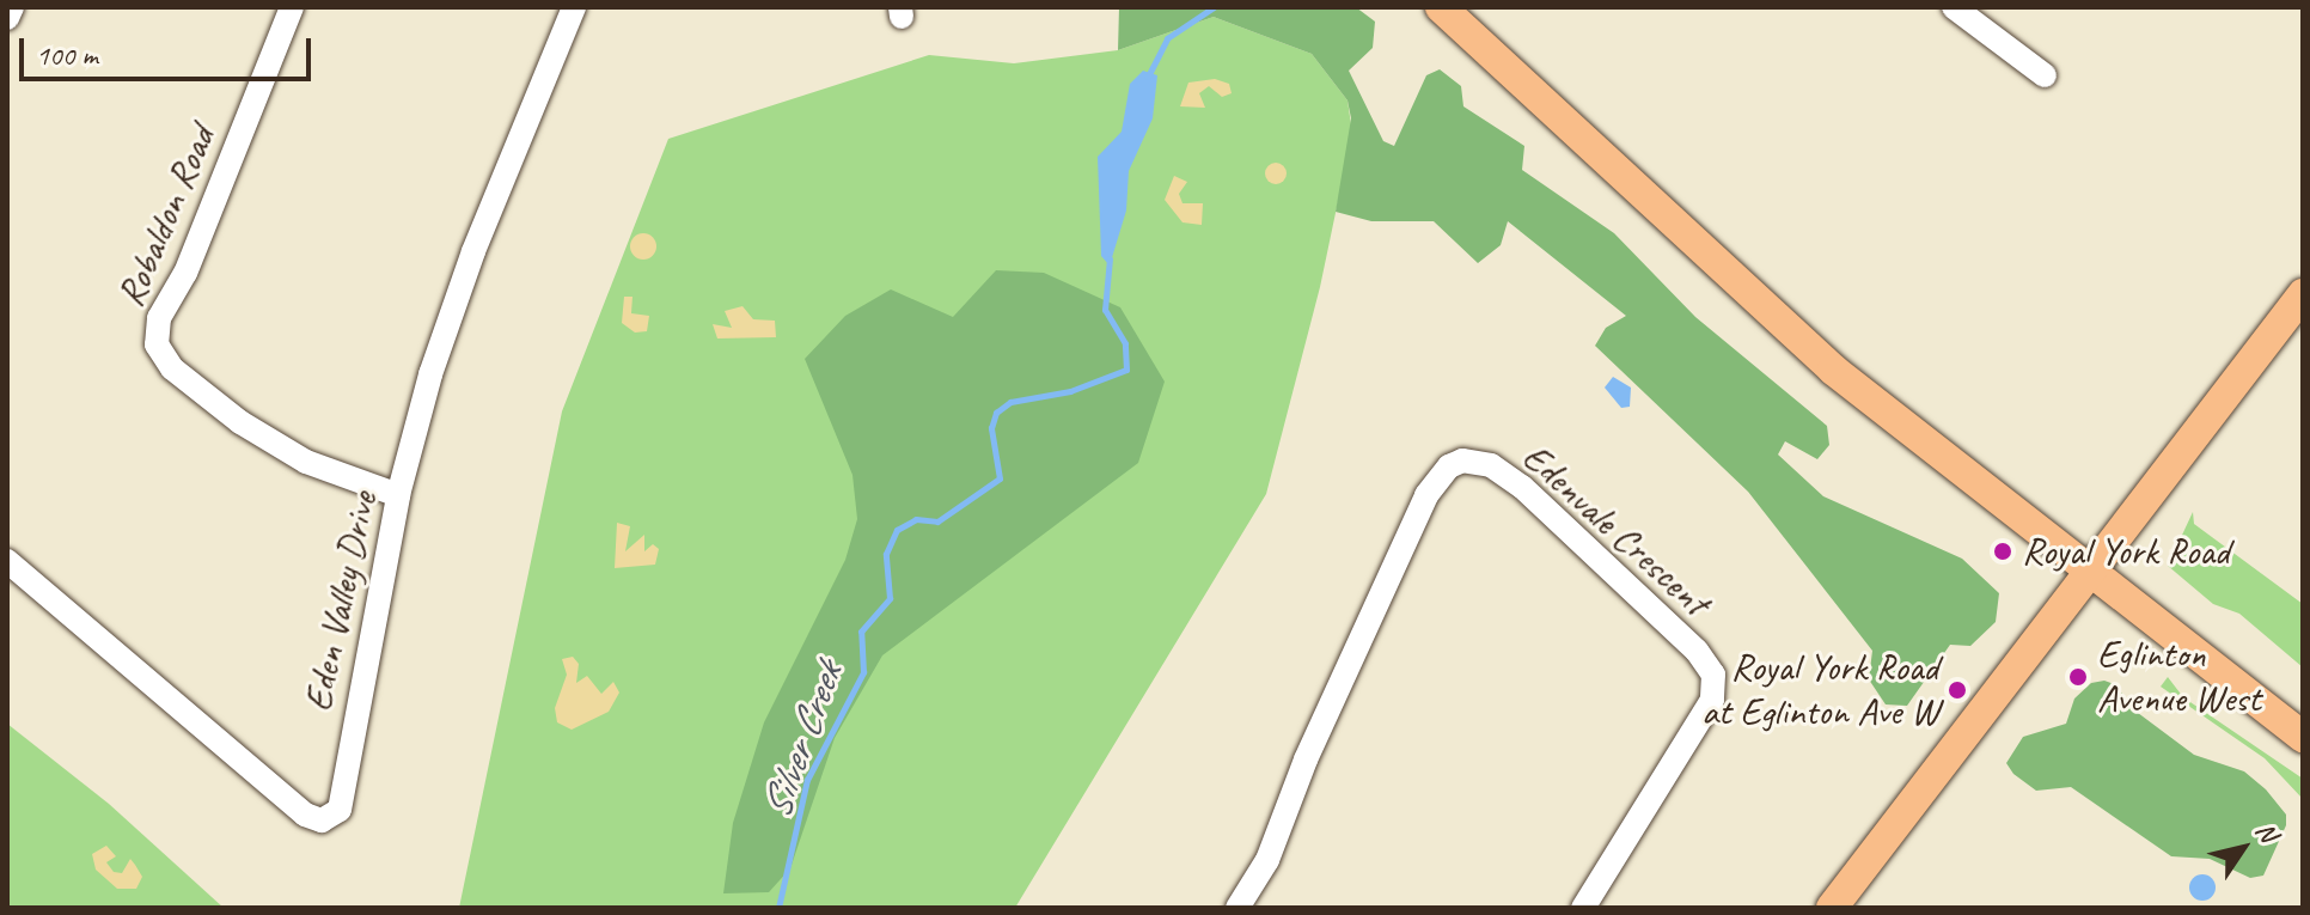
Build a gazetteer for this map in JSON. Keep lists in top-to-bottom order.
{
  "streets": {
    "street": ["Robaldon Road", "Edenvale Crescent", "Eden Valley Drive"]
  },
  "crossings": [
    ["Robaldon Road", "Eden Valley Drive"]
  ],
  "water": ["Silver Creek"],
  "places": ["Royal York Road", "Eglinton Avenue West", "Royal York Road at Eglinton Ave W"],
  "scale_bar": "100 m",
  "north": "top right"
}
